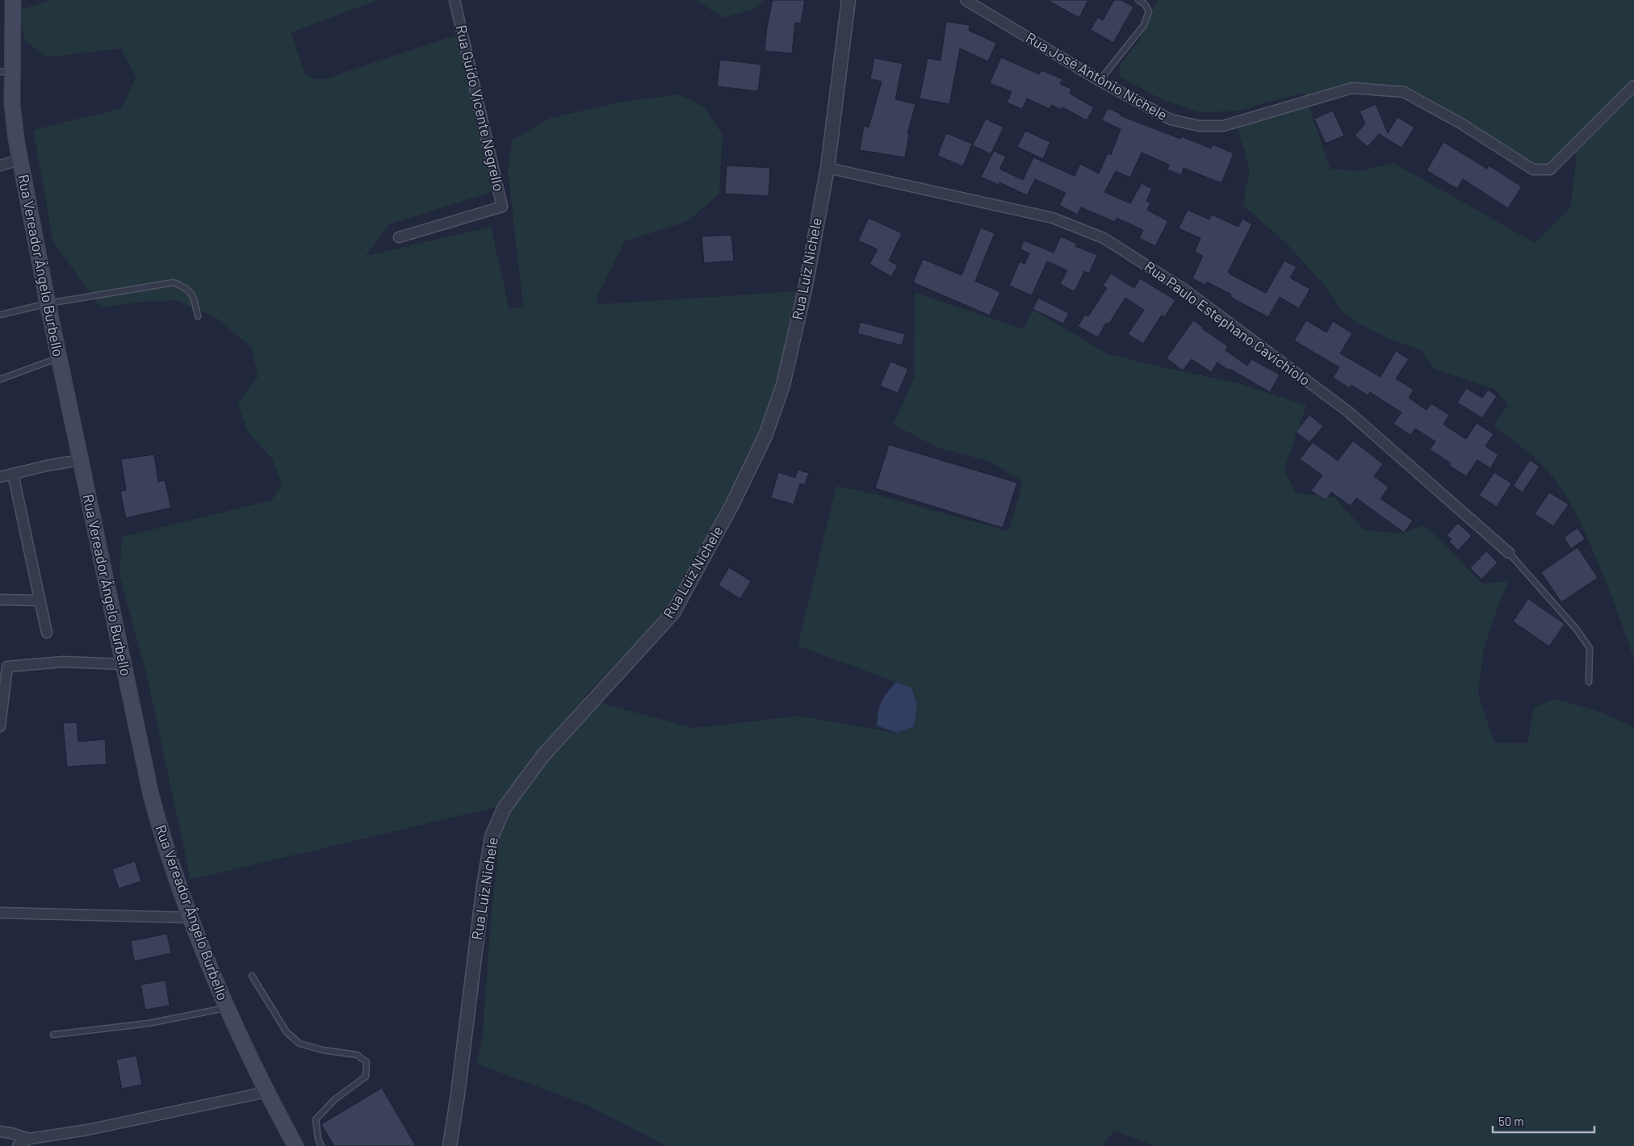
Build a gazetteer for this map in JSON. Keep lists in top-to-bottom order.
{
  "streets": {
    "main road": ["Rua Vereador Ângelo Burbello"],
    "street": [
      "Rua José Antônio Nichele",
      "Rua Guido Vicente Negrello",
      "Rua Luiz Nichele",
      "Rua Paulo Estephano Cavichiolo"
    ]
  },
  "crossings": [
    ["Rua Luiz Nichele", "Rua Paulo Estephano Cavichiolo"]
  ],
  "scale_bar": "50 m"
}
